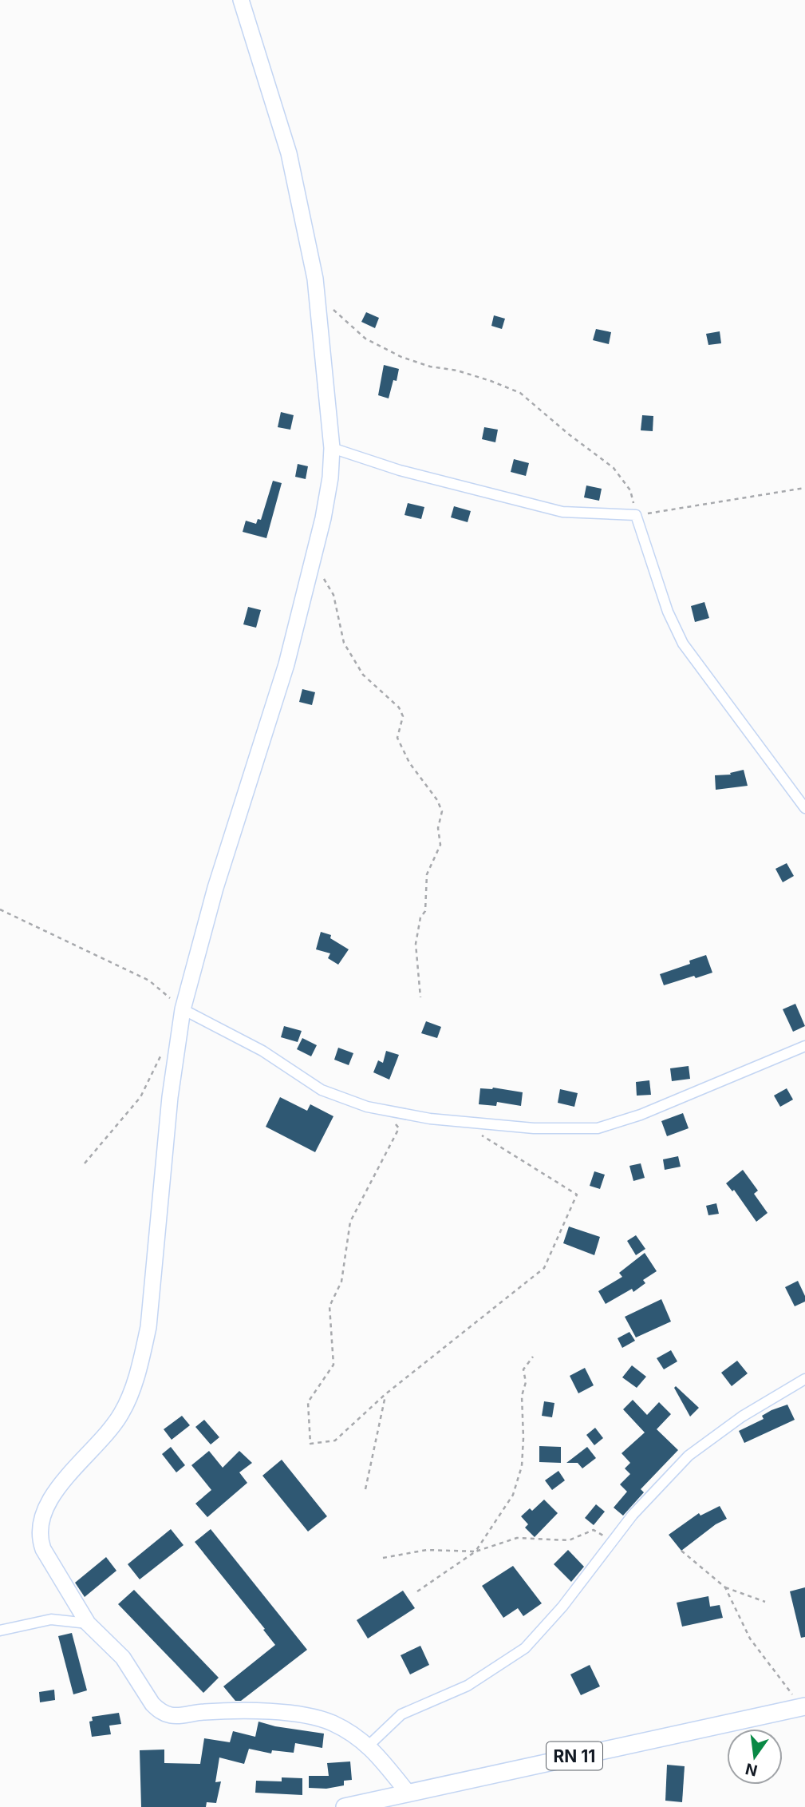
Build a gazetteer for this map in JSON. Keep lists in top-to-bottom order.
{
  "streets": {
    "main road": ["RN 11"]
  },
  "north": "bottom"
}
